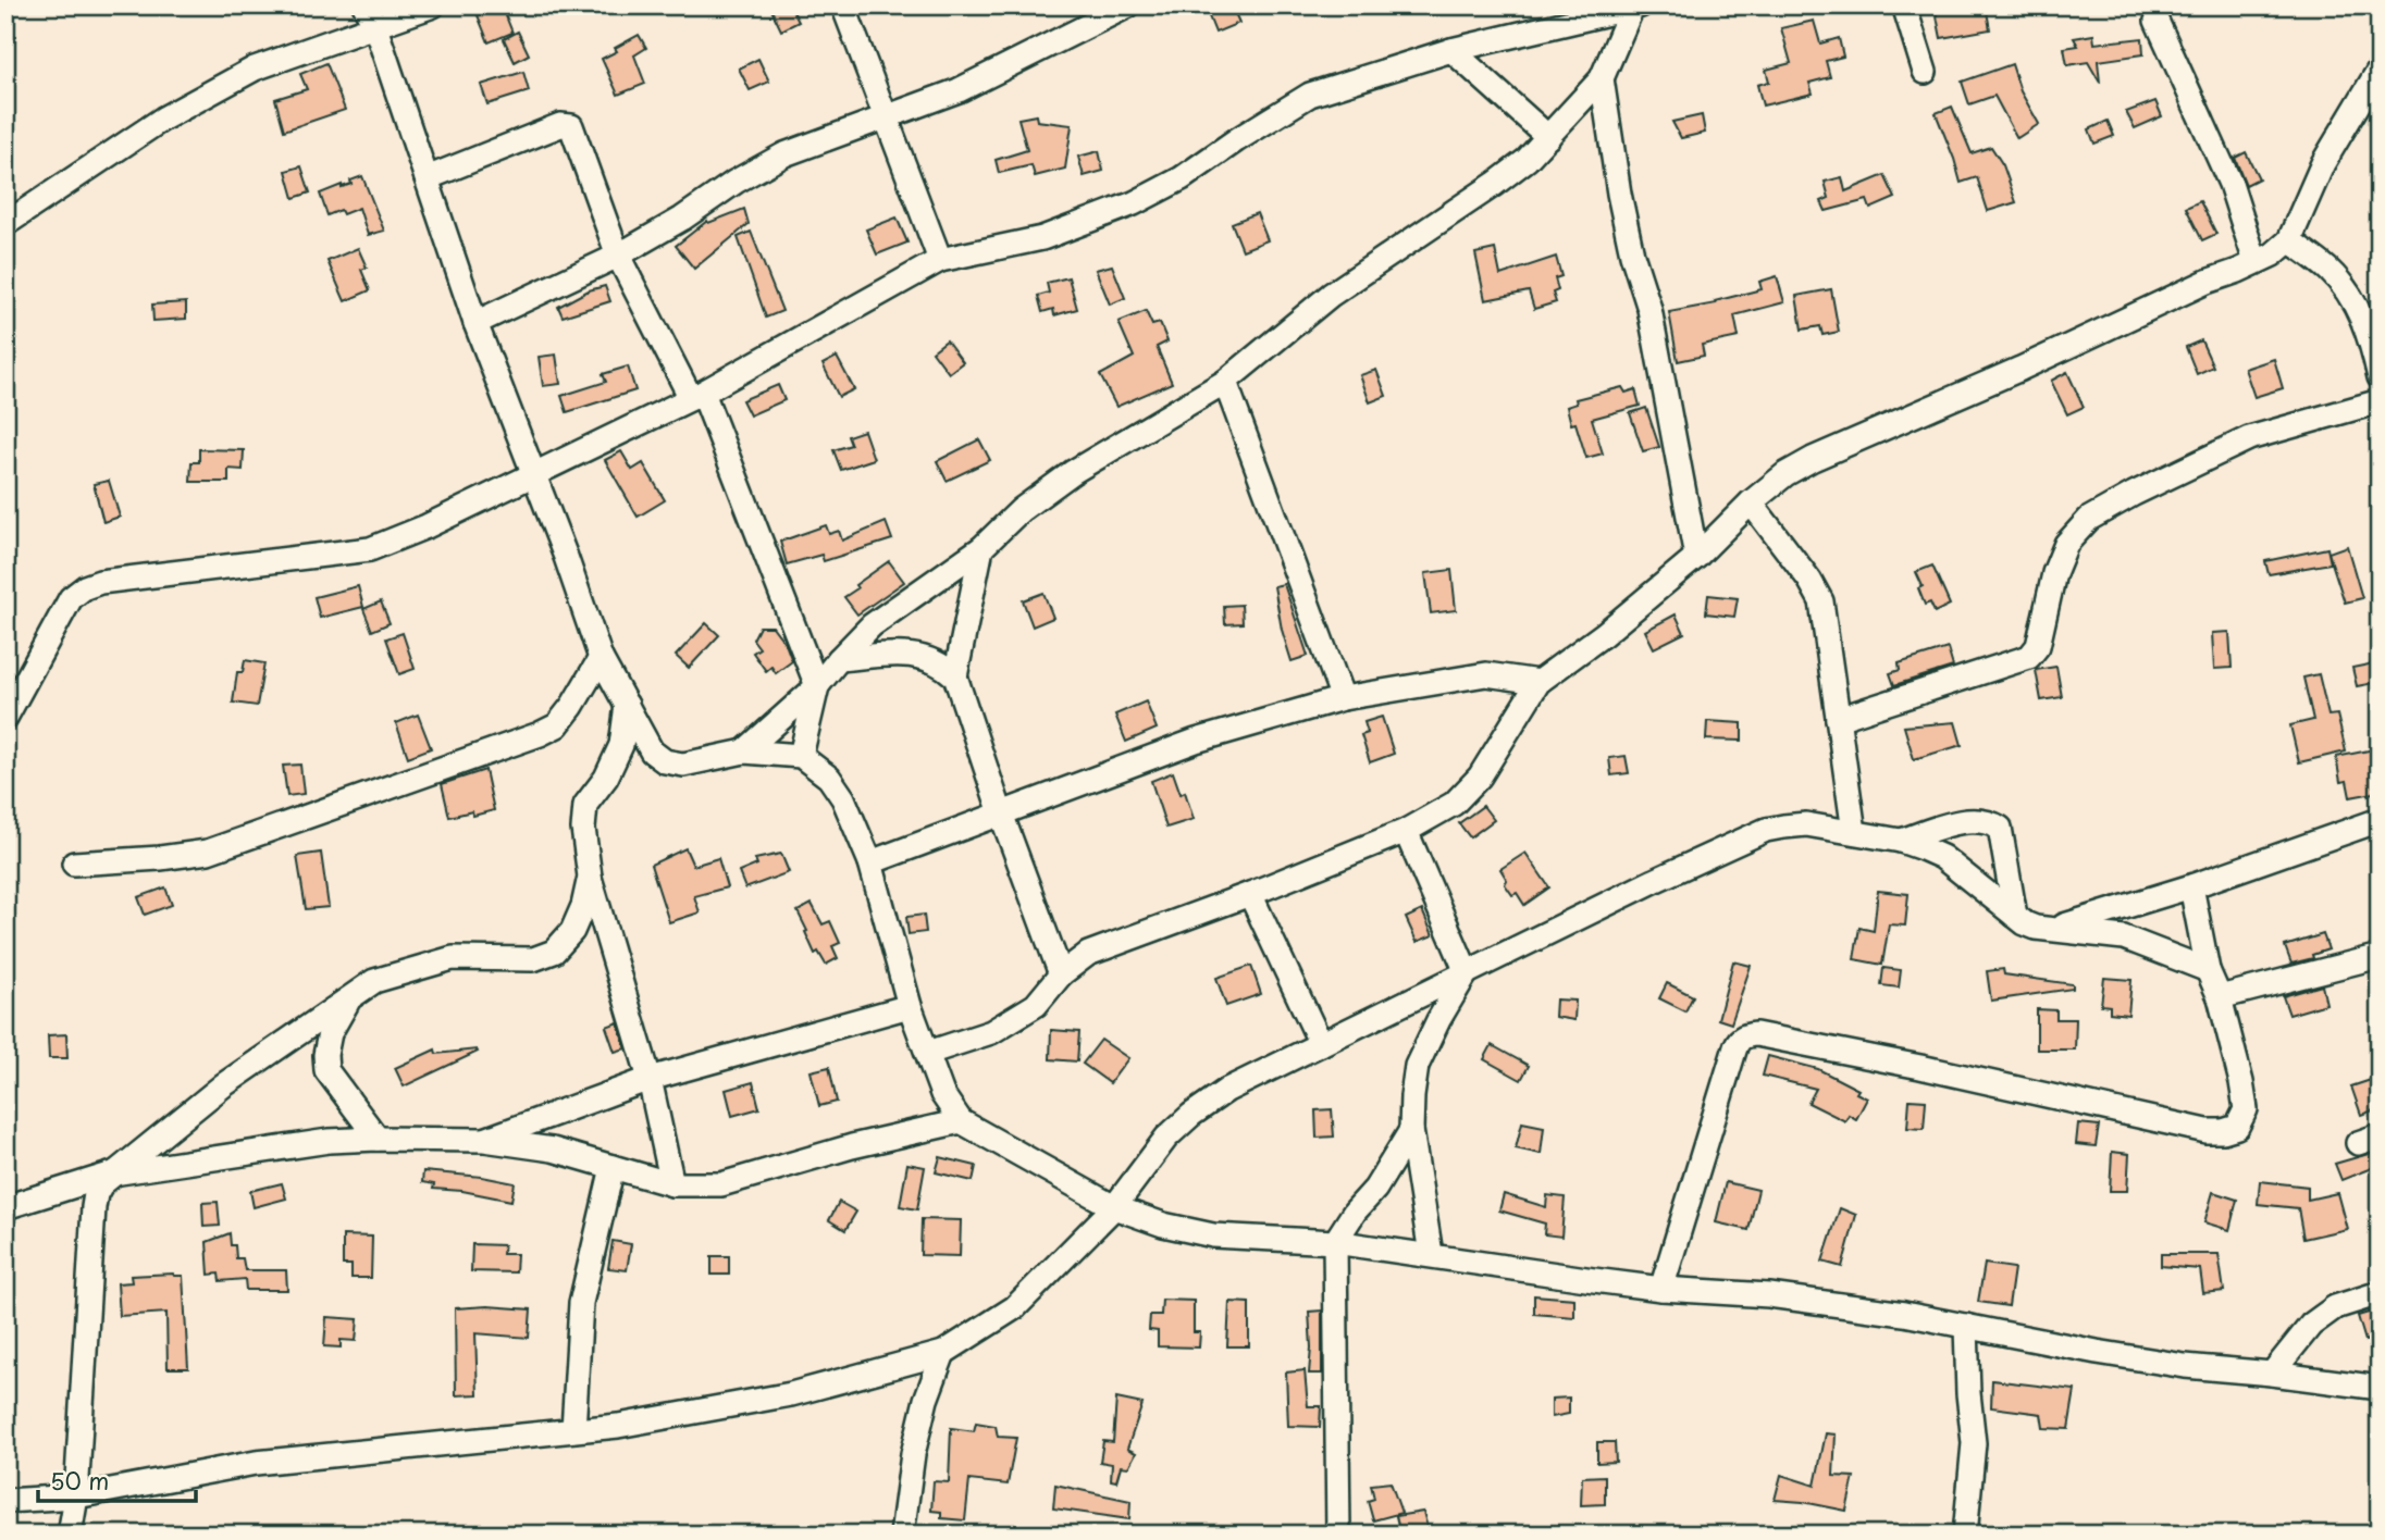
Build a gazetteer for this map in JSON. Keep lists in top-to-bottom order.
{
  "scale_bar": "50 m"
}
